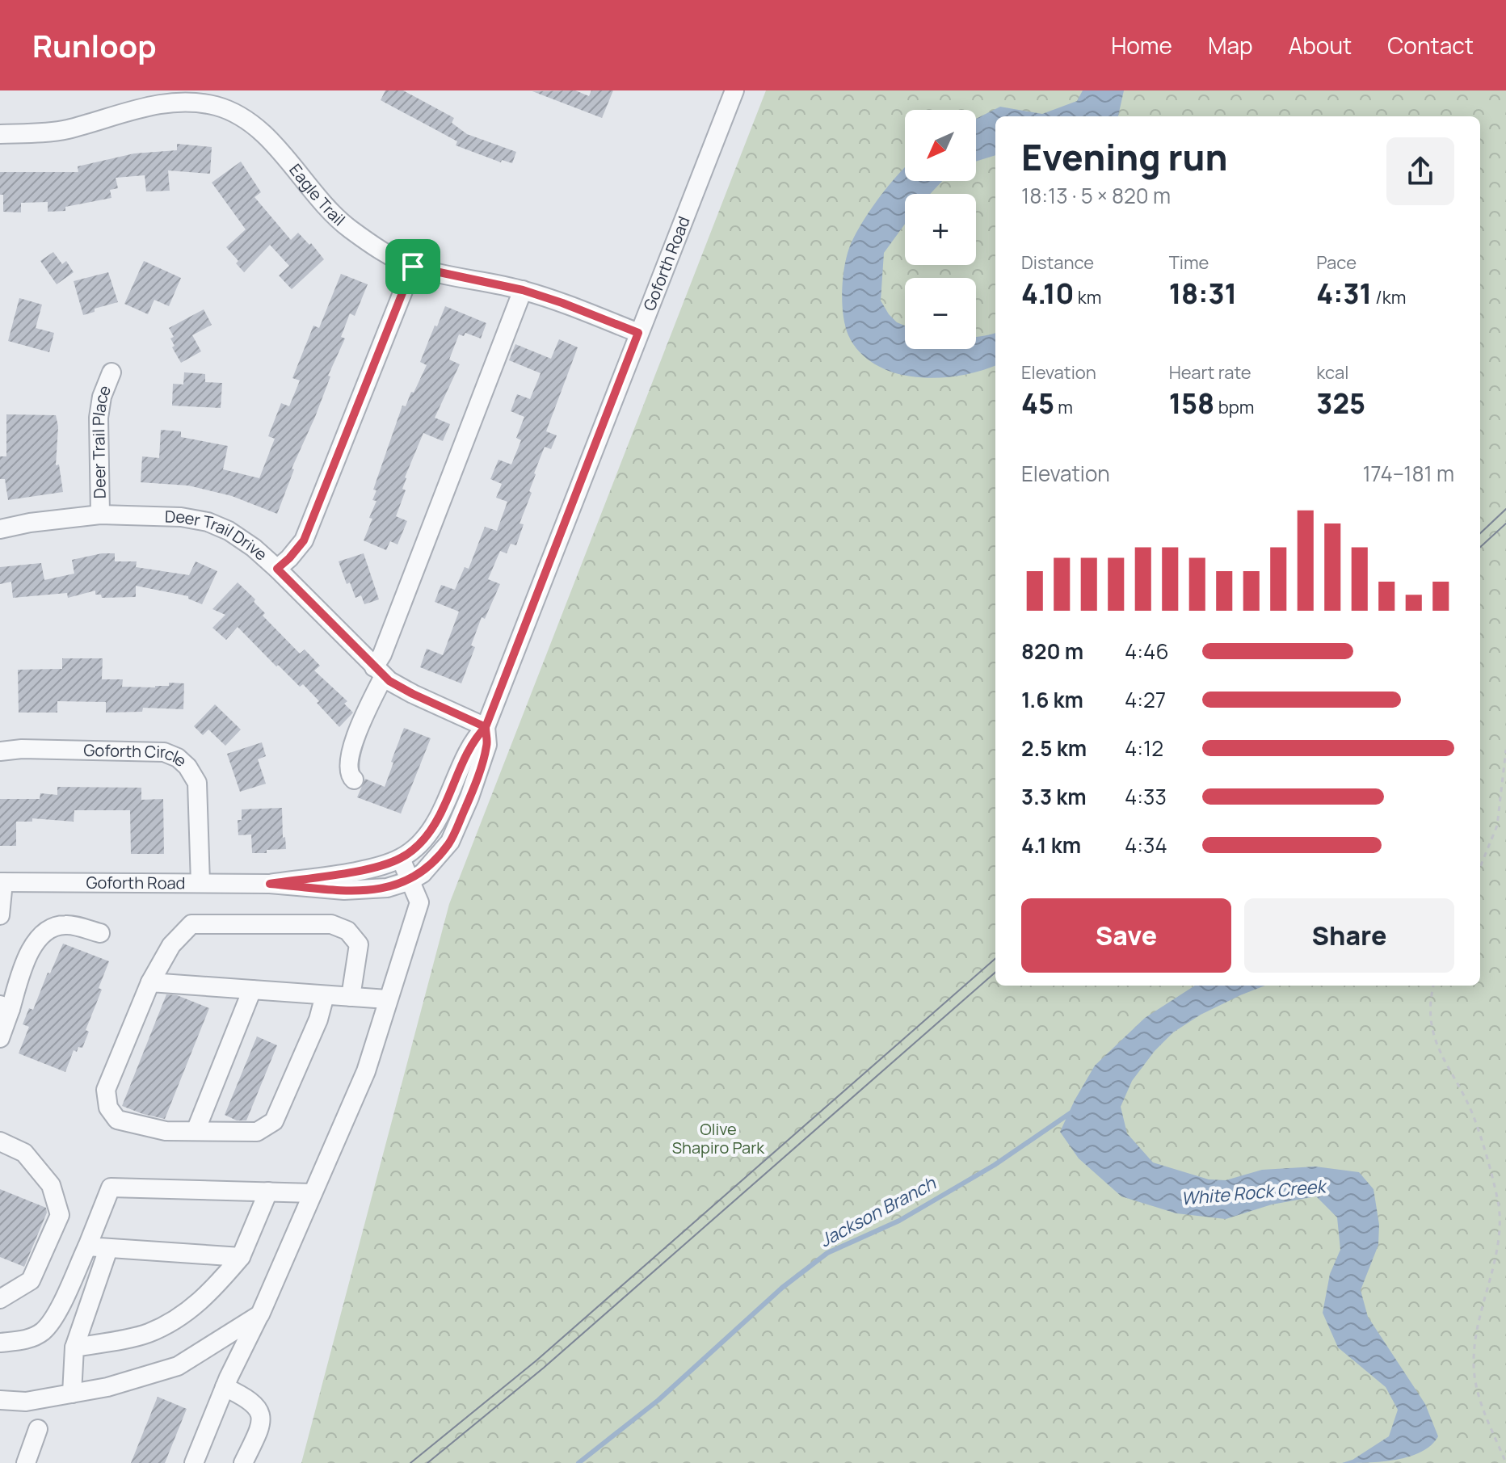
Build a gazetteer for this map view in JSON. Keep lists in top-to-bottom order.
{
  "streets": {
    "street": [
      "Eagle Trail",
      "Goforth Road",
      "Deer Trail Place",
      "Deer Trail Drive",
      "Goforth Circle"
    ]
  },
  "crossings": [
    ["Eagle Trail", "Goforth Road"],
    ["Goforth Road", "Deer Trail Drive"],
    ["Goforth Road", "Goforth Circle"],
    ["Deer Trail Place", "Deer Trail Drive"]
  ],
  "water": ["White Rock Creek", "Jackson Branch"],
  "parks": ["Olive Shapiro Park"],
  "north": "bottom left",
  "page": {
    "header": "Runloop",
    "nav": [
      "Home",
      "Map",
      "About",
      "Contact"
    ],
    "map_buttons": ["+", "−"],
    "heading": ["Evening run", "18:13 · 5 × 820 m"],
    "stats": [
      ["Distance", "4.10 km"],
      ["Time", "18:31"],
      ["Pace", "4:31 /km"],
      ["Elevation", "45 m"],
      ["Heart rate", "158 bpm"],
      ["kcal", "325"]
    ],
    "chart": ["Elevation", "174–181 m"],
    "list": [
      {
        "name": "820 m",
        "note": "4:46"
      },
      {
        "name": "1.6 km",
        "note": "4:27"
      },
      {
        "name": "2.5 km",
        "note": "4:12"
      },
      {
        "name": "3.3 km",
        "note": "4:33"
      },
      {
        "name": "4.1 km",
        "note": "4:34"
      }
    ],
    "buttons": ["Save", "Share"]
  }
}
